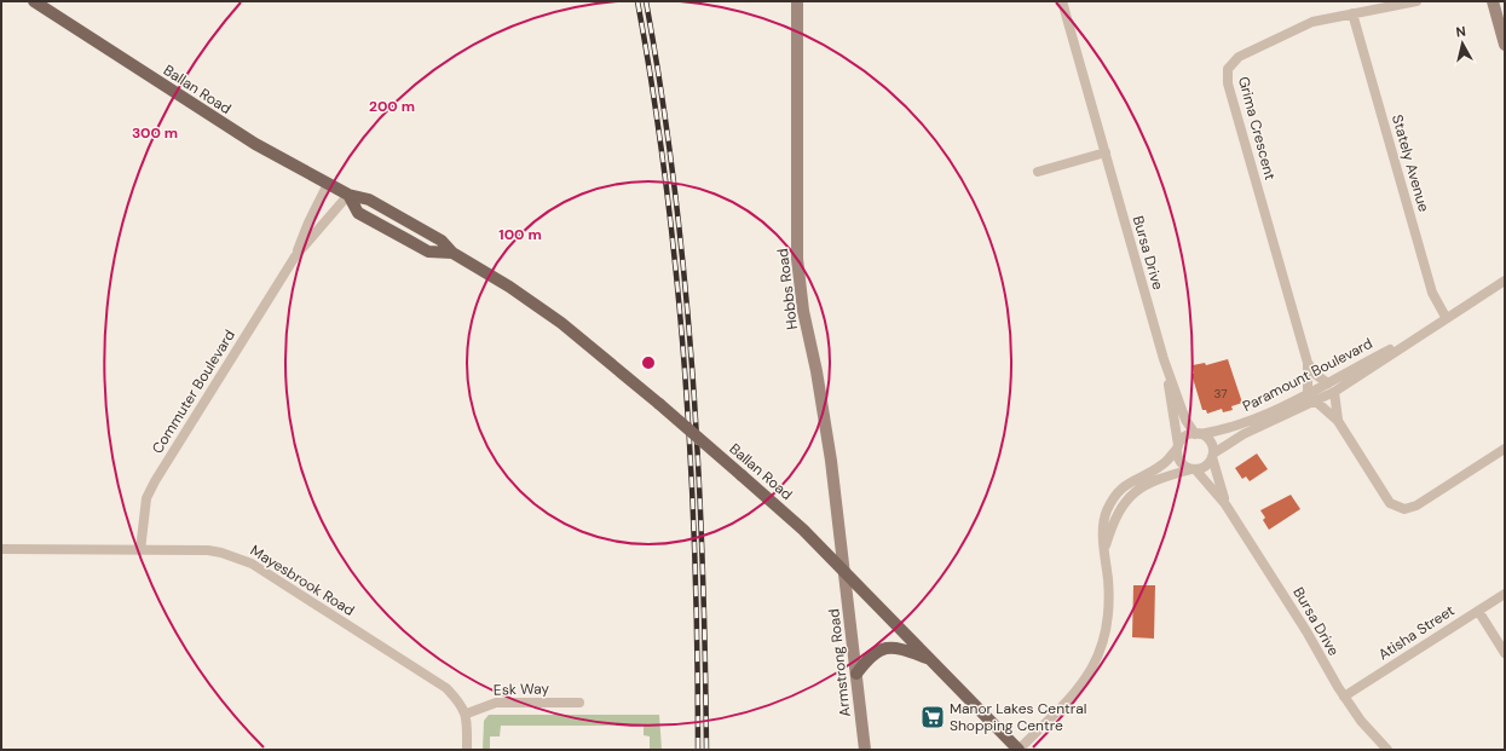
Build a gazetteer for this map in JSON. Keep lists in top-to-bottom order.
{
  "streets": {
    "main road": ["Ballan Road"],
    "street": [
      "Grima Crescent",
      "Stately Avenue",
      "Bursa Drive",
      "Hobbs Road",
      "Paramount Boulevard",
      "Commuter Boulevard",
      "Mayesbrook Road",
      "Atisha Street",
      "Armstrong Road",
      "Esk Way"
    ]
  },
  "crossings": [
    ["Ballan Road", "Hobbs Road"],
    ["Ballan Road", "Commuter Boulevard"],
    ["Ballan Road", "Armstrong Road"],
    ["Grima Crescent", "Stately Avenue"],
    ["Grima Crescent", "Paramount Boulevard"],
    ["Stately Avenue", "Paramount Boulevard"],
    ["Bursa Drive", "Paramount Boulevard"],
    ["Bursa Drive", "Atisha Street"],
    ["Hobbs Road", "Armstrong Road"],
    ["Commuter Boulevard", "Mayesbrook Road"],
    ["Mayesbrook Road", "Esk Way"]
  ],
  "places": {
    "supermarket": ["Manor Lakes Central Shopping Centre"]
  },
  "house_numbers": ["37"],
  "north": "top",
  "rings": ["200 m", "300 m", "100 m"]
}
